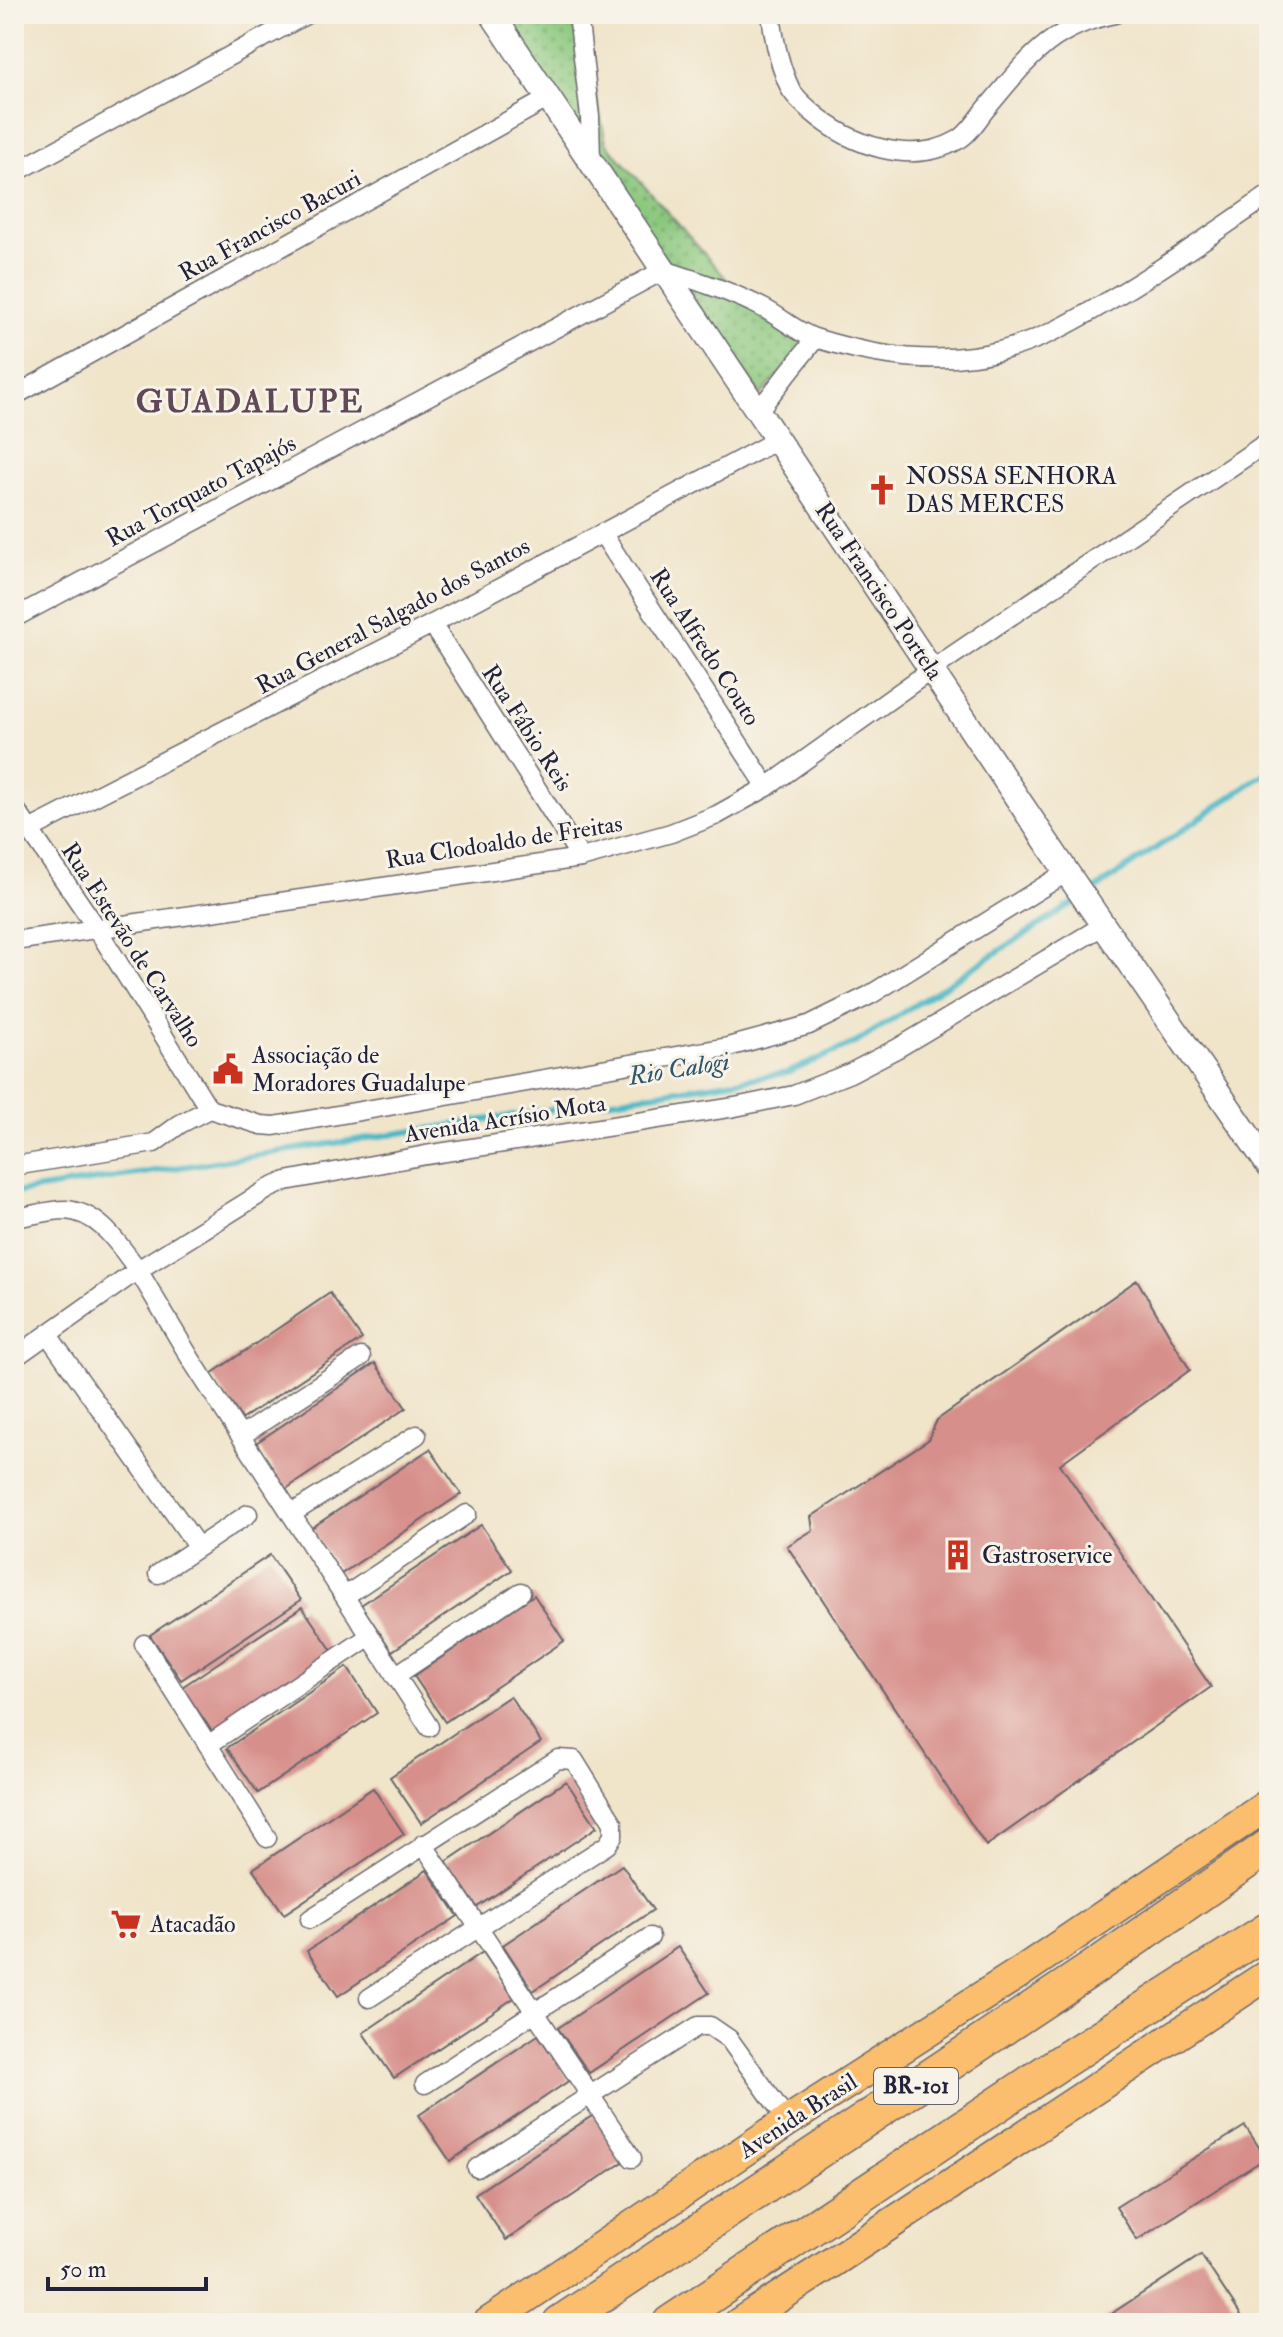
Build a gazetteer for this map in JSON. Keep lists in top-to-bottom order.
{
  "streets": {
    "highway": ["BR-101", "Avenida Brasil"],
    "street": [
      "Rua Francisco Bacuri",
      "Rua Torquato Tapajós",
      "Rua Francisco Portela",
      "Rua General Salgado dos Santos",
      "Rua Alfredo Couto",
      "Rua Fábio Reis",
      "Rua Clodoaldo de Freitas",
      "Rua Estevão de Carvalho",
      "Avenida Acrísio Mota"
    ]
  },
  "crossings": [
    ["Rua Francisco Bacuri", "Rua Francisco Portela"],
    ["Rua Torquato Tapajós", "Rua Francisco Portela"],
    ["Rua Francisco Portela", "Rua General Salgado dos Santos"],
    ["Rua Francisco Portela", "Rua Clodoaldo de Freitas"],
    ["Rua Francisco Portela", "Avenida Acrísio Mota"],
    ["Rua General Salgado dos Santos", "Rua Alfredo Couto"],
    ["Rua General Salgado dos Santos", "Rua Fábio Reis"],
    ["Rua General Salgado dos Santos", "Rua Estevão de Carvalho"],
    ["Rua Alfredo Couto", "Rua Clodoaldo de Freitas"],
    ["Rua Fábio Reis", "Rua Clodoaldo de Freitas"],
    ["Rua Clodoaldo de Freitas", "Rua Estevão de Carvalho"],
    ["Rua Estevão de Carvalho", "Avenida Acrísio Mota"]
  ],
  "districts": ["GUADALUPE"],
  "water": ["Rio Calogi"],
  "places": {
    "church": ["NOSSA SENHORA DAS MERCES"],
    "public building": ["Associação de Moradores Guadalupe"],
    "building": ["Gastroservice"],
    "supermarket": ["Atacadão"]
  },
  "scale_bar": "50 m"
}
